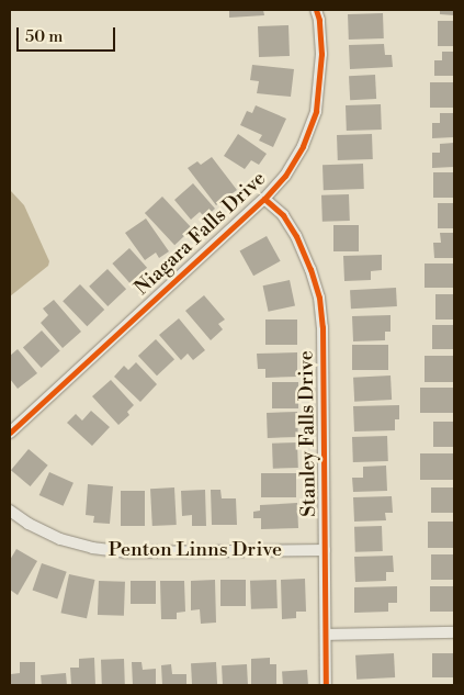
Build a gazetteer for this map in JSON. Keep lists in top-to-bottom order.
{
  "streets": {
    "street": ["Niagara Falls Drive", "Stanley Falls Drive", "Penton Linns Drive"]
  },
  "crossings": [
    ["Niagara Falls Drive", "Stanley Falls Drive"],
    ["Stanley Falls Drive", "Penton Linns Drive"]
  ],
  "scale_bar": "50 m"
}
